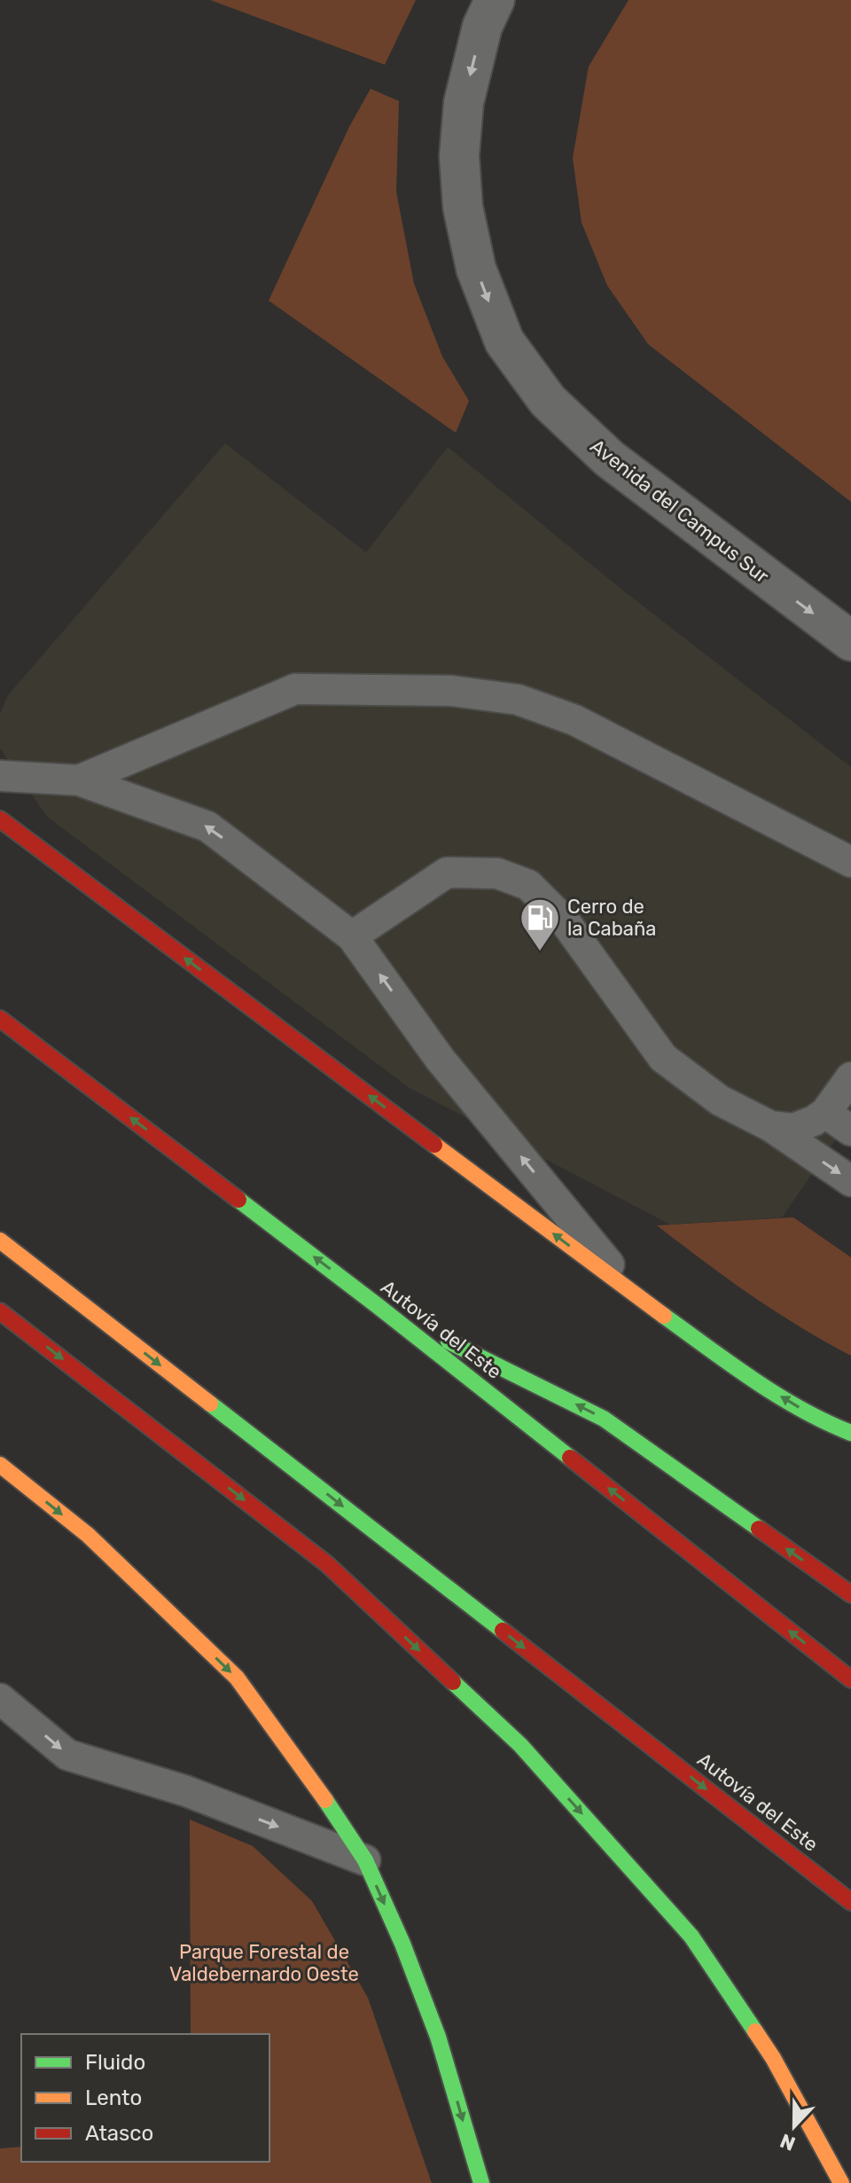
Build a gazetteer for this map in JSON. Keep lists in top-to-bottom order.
{
  "streets": {
    "highway": ["Autovía del Este"],
    "street": ["Avenida del Campus Sur"]
  },
  "one_way": ["Avenida del Campus Sur"],
  "parks": ["Parque Forestal de Valdebernardo Oeste"],
  "places": {
    "fuel station": ["Cerro de la Cabaña"]
  },
  "legend": ["Fluido", "Lento", "Atasco"],
  "north": "bottom"
}
